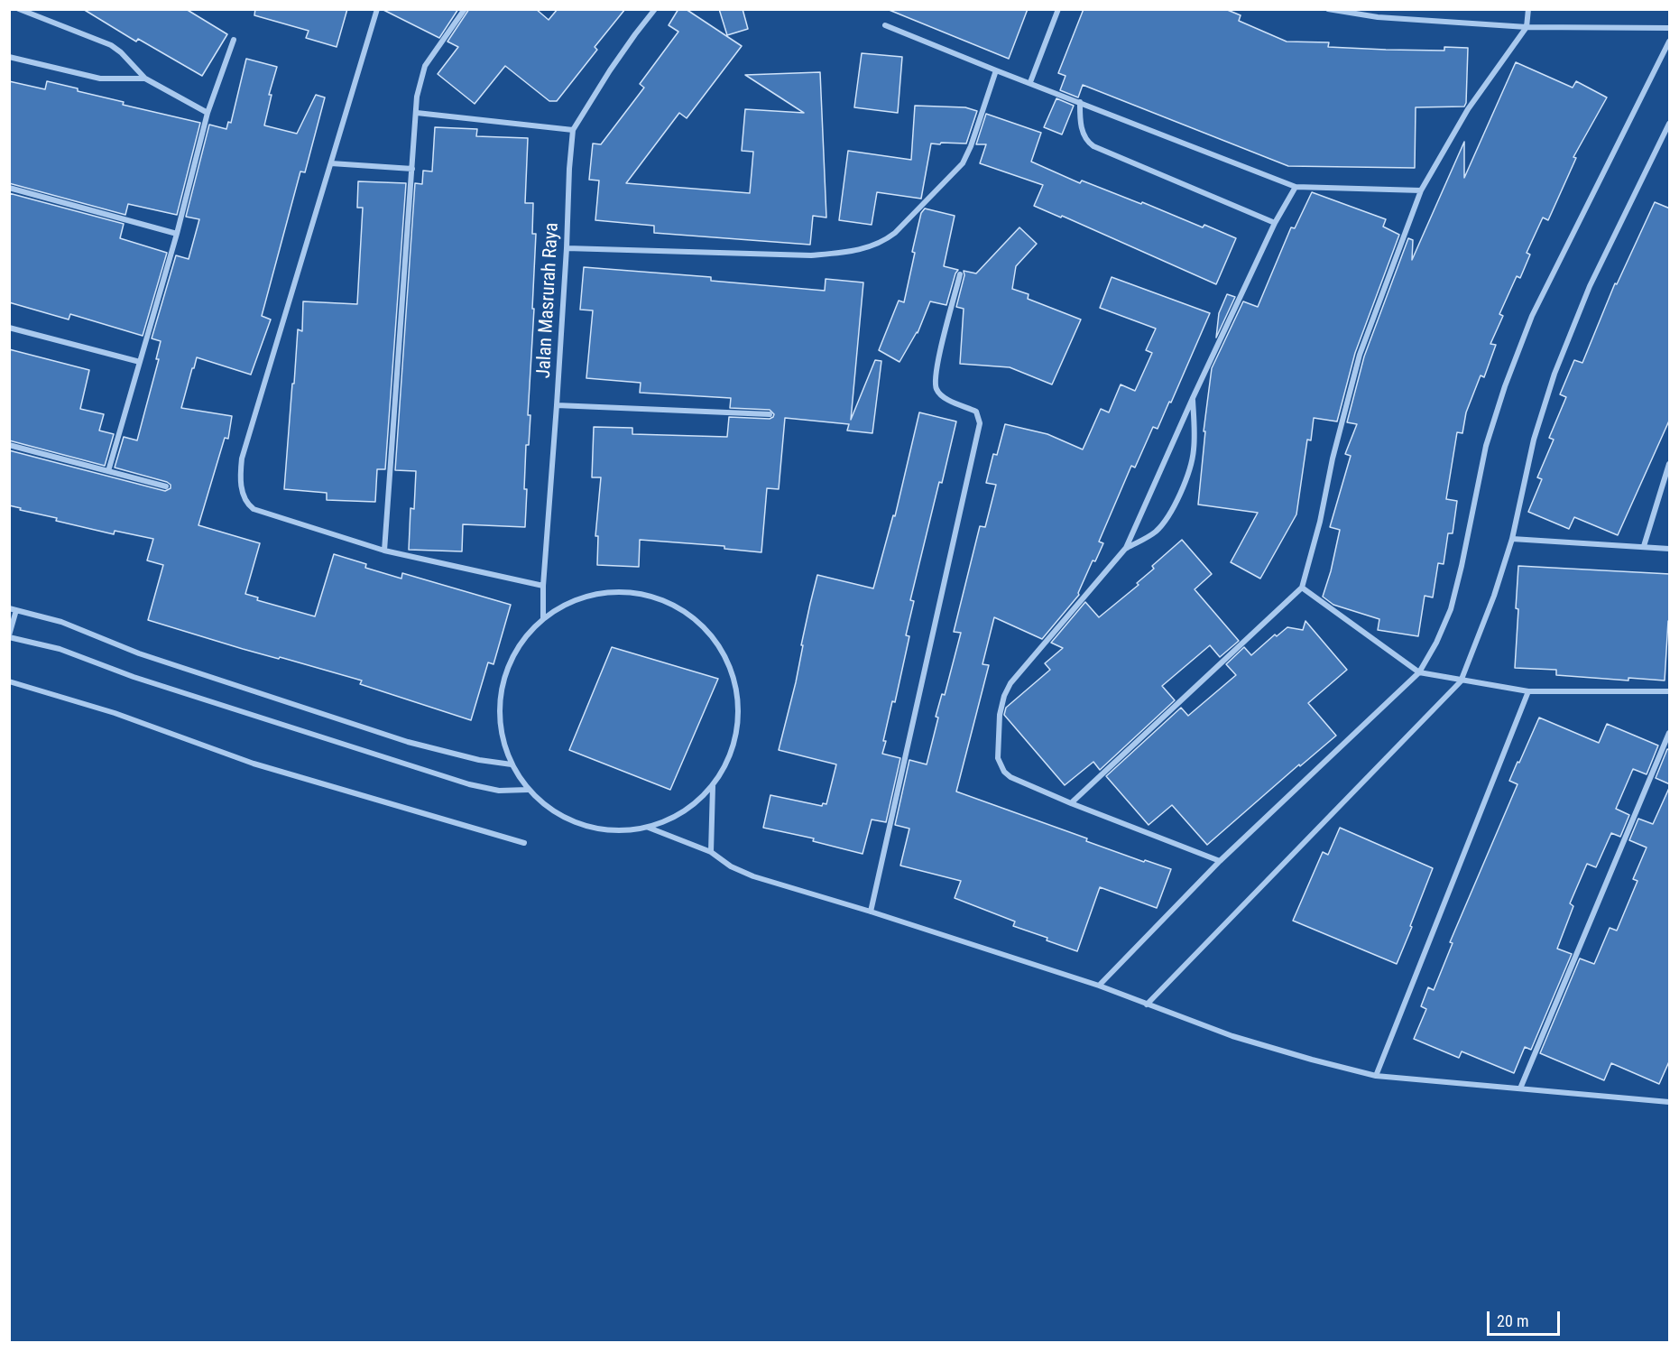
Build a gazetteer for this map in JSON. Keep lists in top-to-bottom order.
{
  "streets": {
    "street": ["Jalan Masrurah Raya"]
  },
  "scale_bar": "20 m"
}
